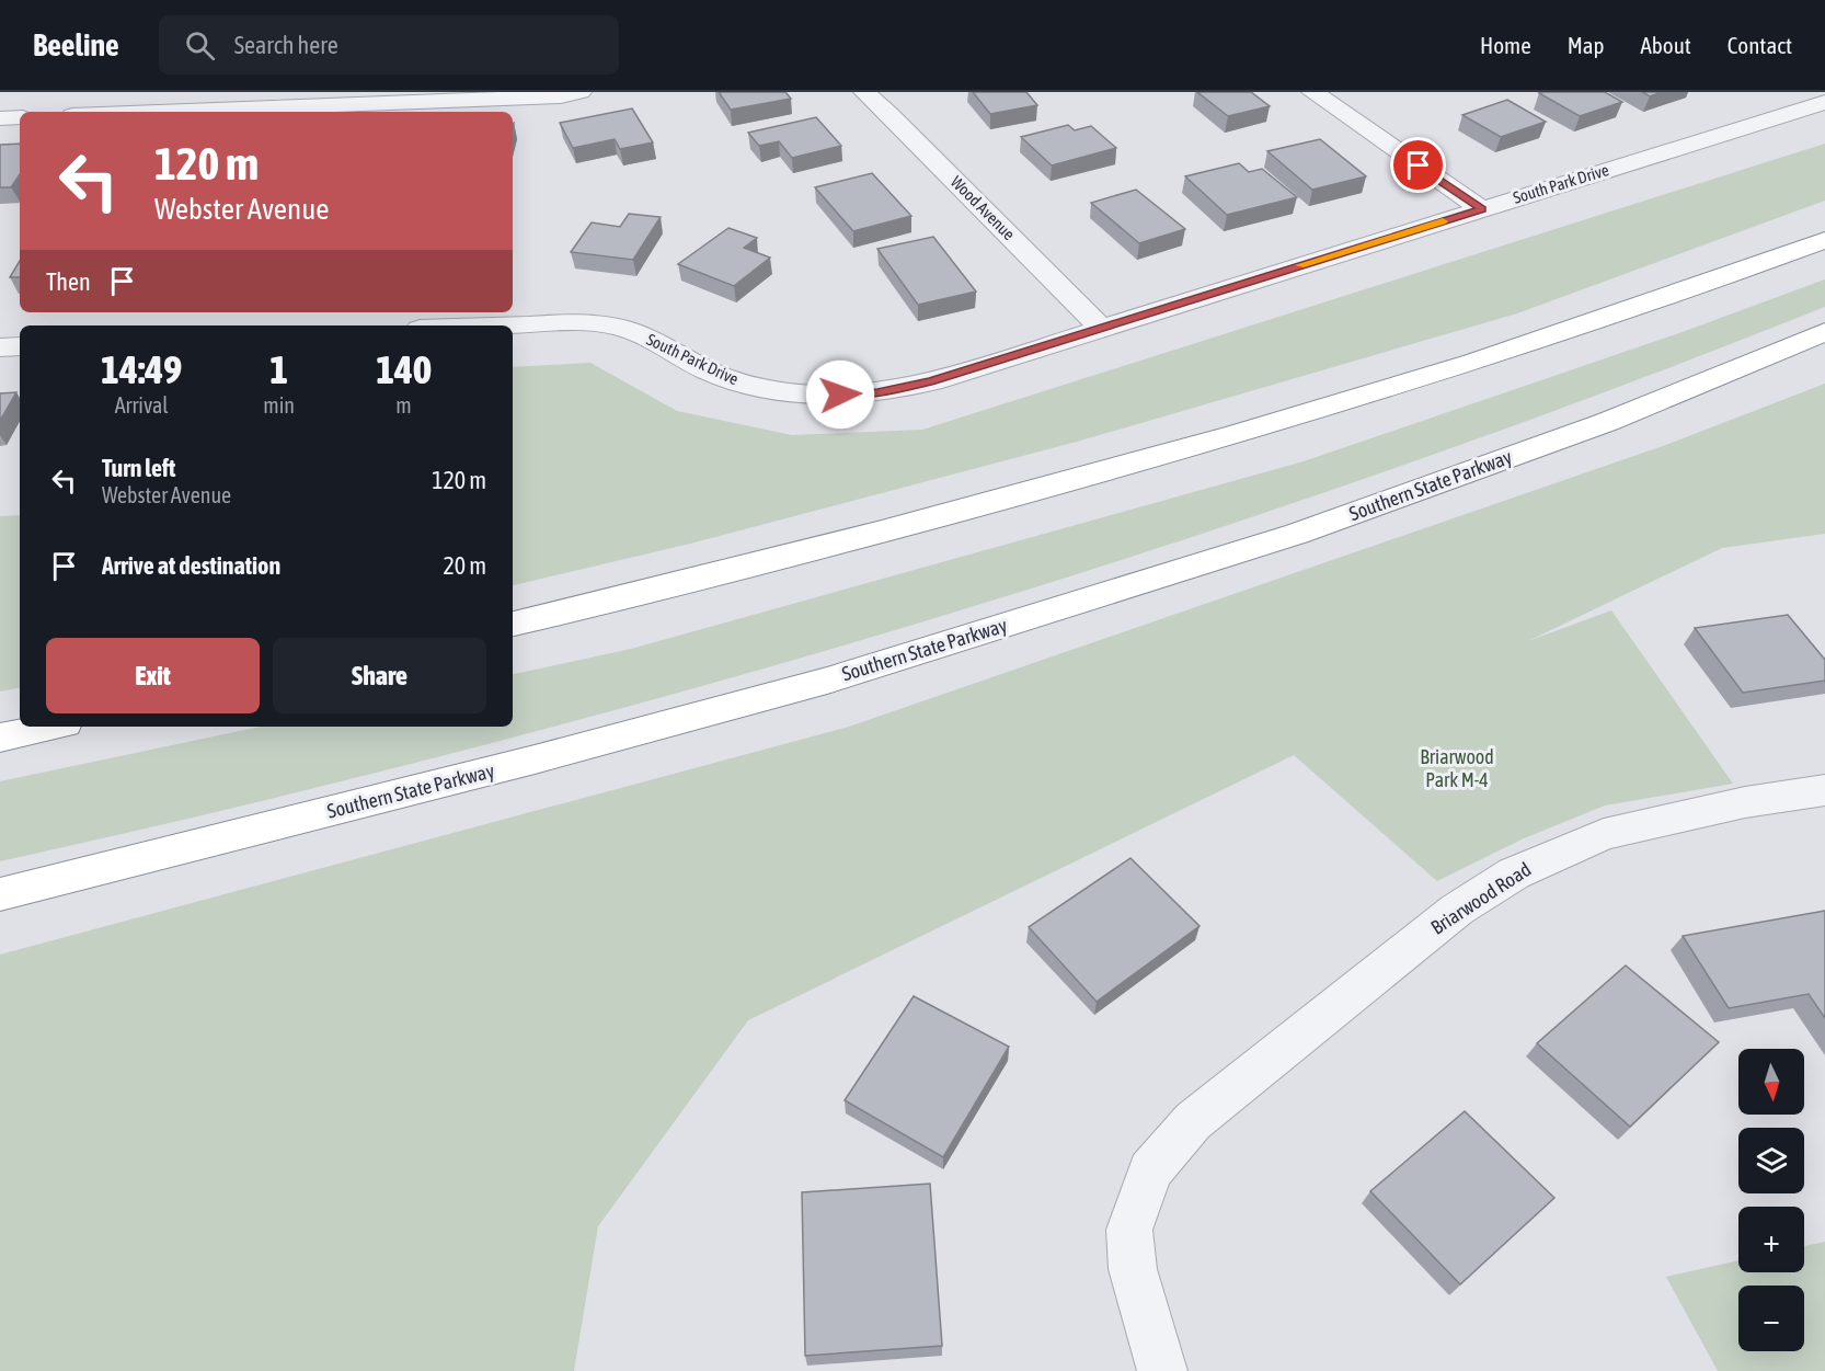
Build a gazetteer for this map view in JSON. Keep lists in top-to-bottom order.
{
  "streets": {
    "highway": ["Southern State Parkway"],
    "street": ["South Park Drive", "Wood Avenue", "Briarwood Road"]
  },
  "crossings": [
    ["South Park Drive", "Wood Avenue"]
  ],
  "parks": ["Briarwood Park M-4"],
  "north": "bottom",
  "page": {
    "header": "Beeline",
    "search": "Search here",
    "nav": [
      "Home",
      "Map",
      "About",
      "Contact"
    ],
    "turn": ["120 m", "Webster Avenue"],
    "then": "Then",
    "eta": [
      "14:49",
      "Arrival",
      "1",
      "min",
      "140",
      "m"
    ],
    "list": [
      {
        "name": "Turn left",
        "note": "Webster Avenue",
        "value": "120 m"
      },
      {
        "name": "Arrive at destination",
        "value": "20 m"
      }
    ],
    "buttons": ["Exit", "Share"],
    "map_buttons": ["+", "−"]
  }
}
